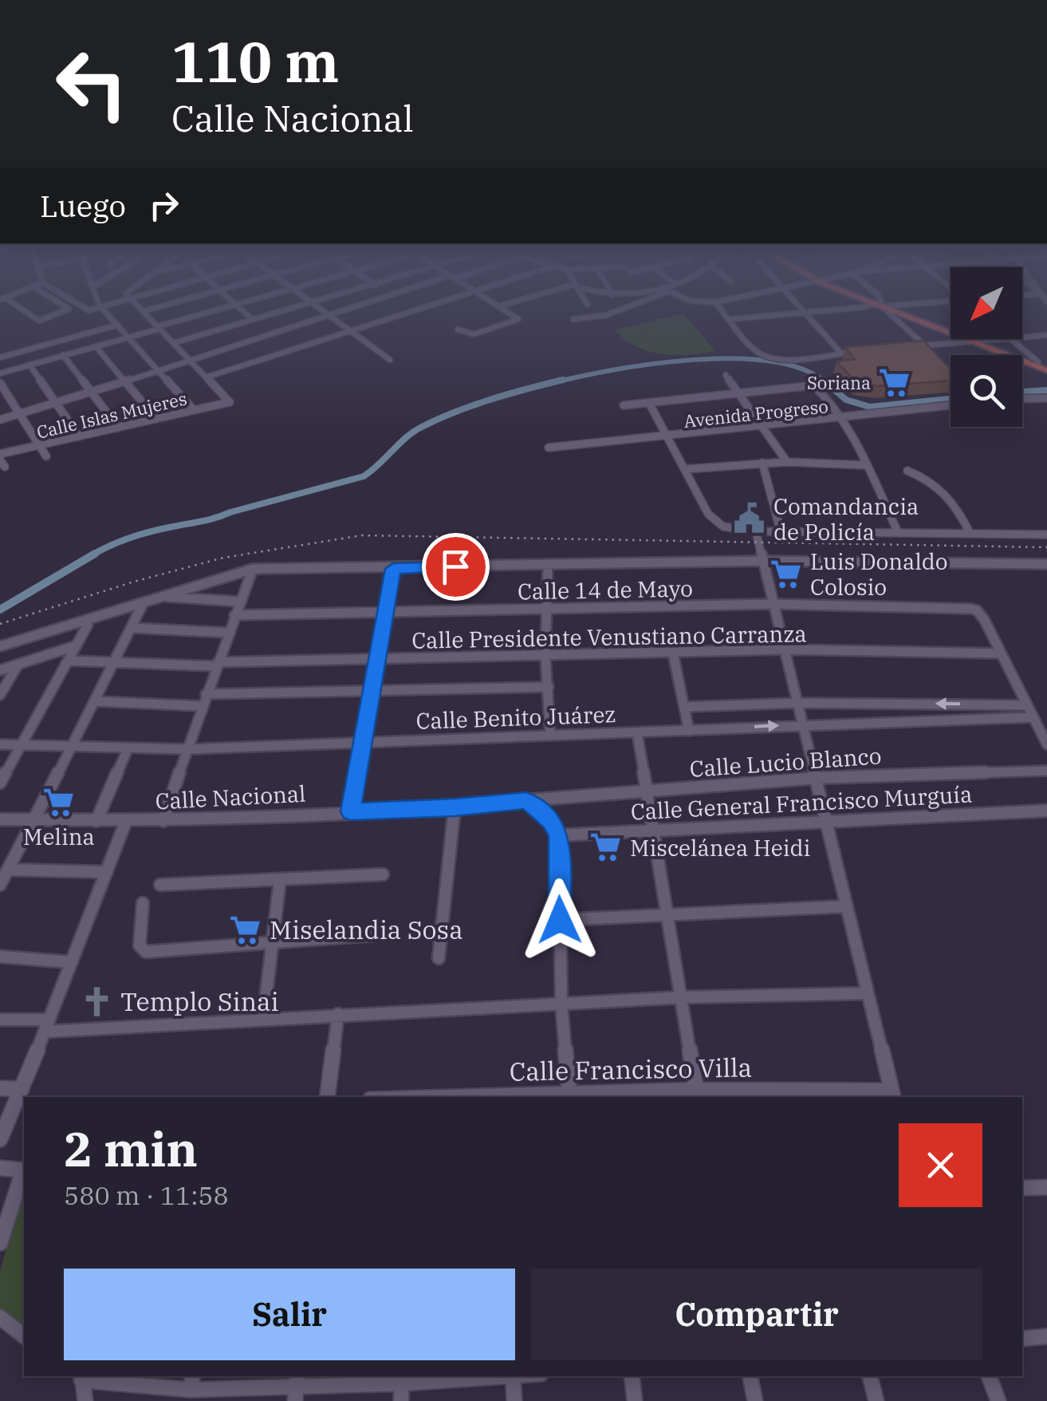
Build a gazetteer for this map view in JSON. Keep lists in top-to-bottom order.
{
  "streets": {
    "street": [
      "Avenida Progreso",
      "Calle Islas Mujeres",
      "Calle 14 de Mayo",
      "Calle Presidente Venustiano Carranza",
      "Calle Benito Juárez",
      "Calle Lucio Blanco",
      "Calle Nacional",
      "Calle General Francisco Murguía",
      "Calle Francisco Villa"
    ]
  },
  "crossings": [
    ["Calle 14 de Mayo", "Calle Presidente Venustiano Carranza"],
    ["Calle Lucio Blanco", "Calle Nacional"]
  ],
  "places": {
    "supermarket": [
      "Soriana",
      "Luis Donaldo Colosio",
      "Melina",
      "Miscelánea Heidi",
      "Miselandia Sosa"
    ],
    "public building": ["Comandancia de Policía"],
    "church": ["Templo Sinai"]
  },
  "north": "bottom left",
  "page": {
    "turn": ["110 m", "Calle Nacional"],
    "then": "Luego",
    "heading": ["2 min", "580 m · 11:58"],
    "buttons": ["Salir", "Compartir"]
  }
}
